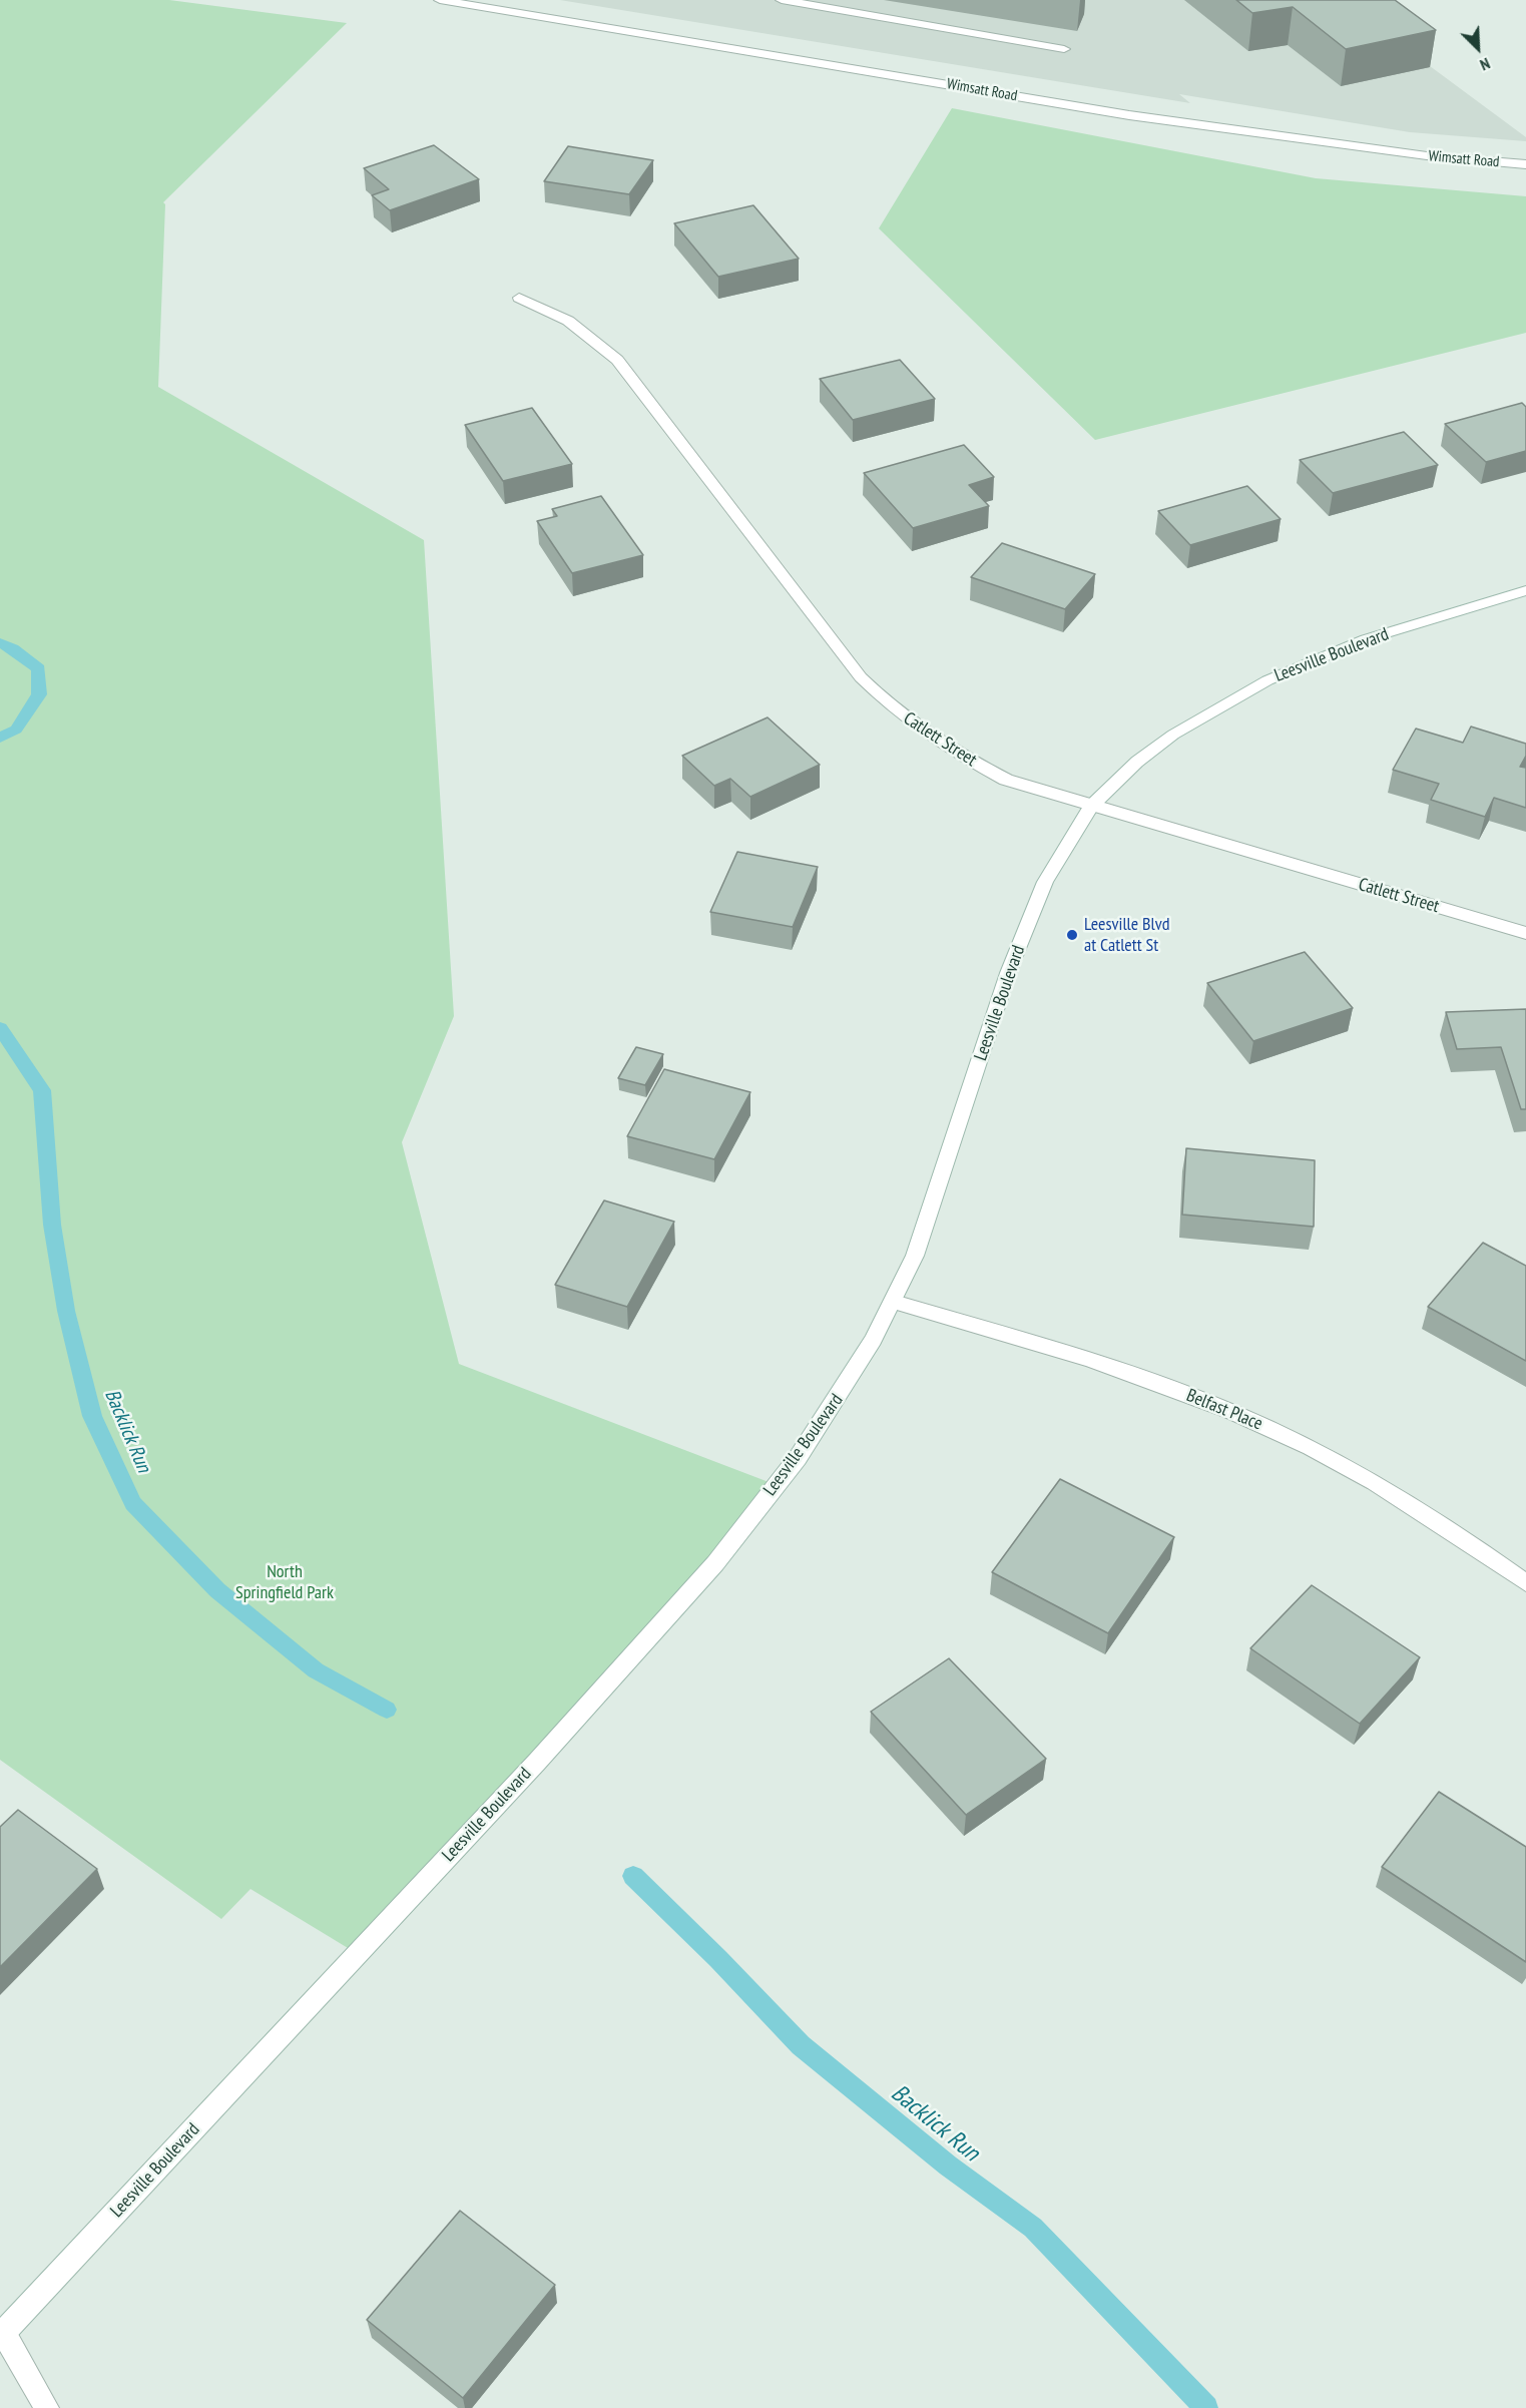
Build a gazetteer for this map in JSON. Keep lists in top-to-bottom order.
{
  "streets": {
    "street": [
      "Wimsatt Road",
      "Leesville Boulevard",
      "Catlett Street",
      "Belfast Place"
    ]
  },
  "crossings": [
    ["Leesville Boulevard", "Catlett Street"],
    ["Leesville Boulevard", "Belfast Place"]
  ],
  "water": ["Backlick Run"],
  "parks": ["North Springfield Park"],
  "places": ["Leesville Blvd at Catlett St"],
  "north": "bottom right"
}
